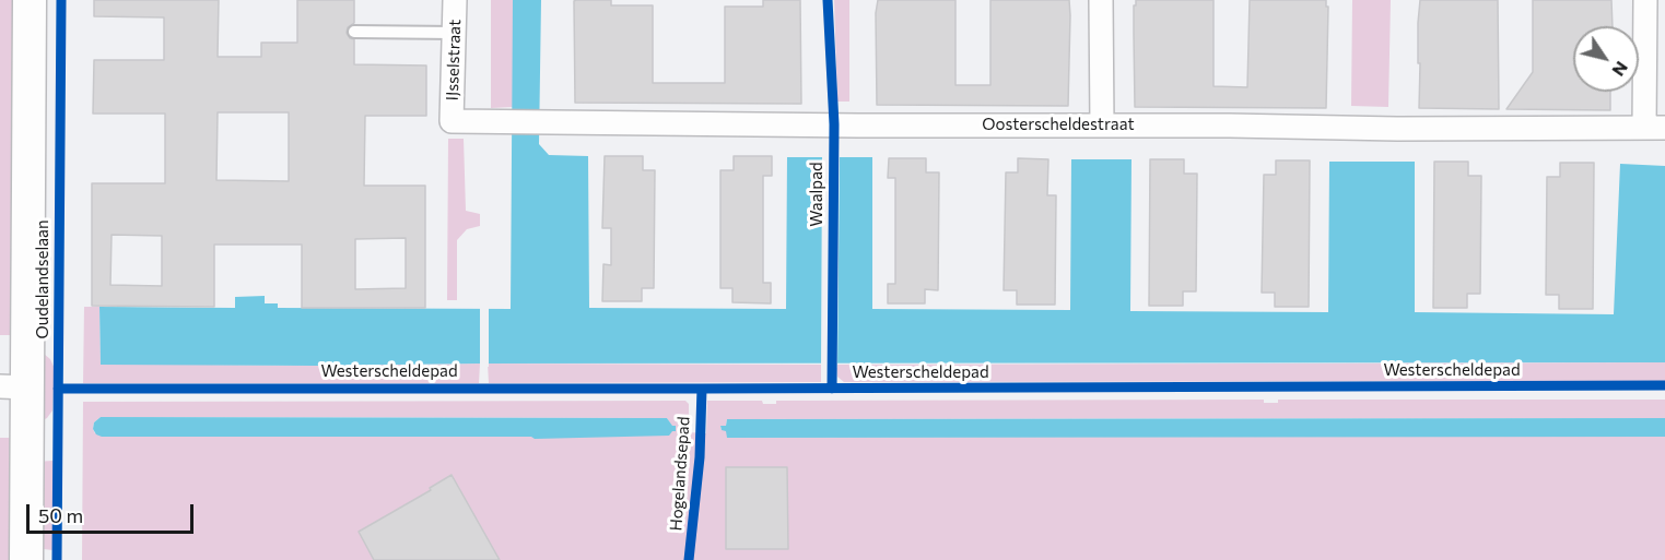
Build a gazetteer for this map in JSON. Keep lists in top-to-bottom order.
{
  "streets": {
    "street": ["IJsselstraat", "Oosterscheldestraat", "Oudelandselaan"],
    "cycle path": ["Waalpad", "Westerscheldepad", "Hogelandsepad"]
  },
  "crossings": [
    ["IJsselstraat", "Oosterscheldestraat"]
  ],
  "scale_bar": "50 m",
  "north": "bottom right"
}
